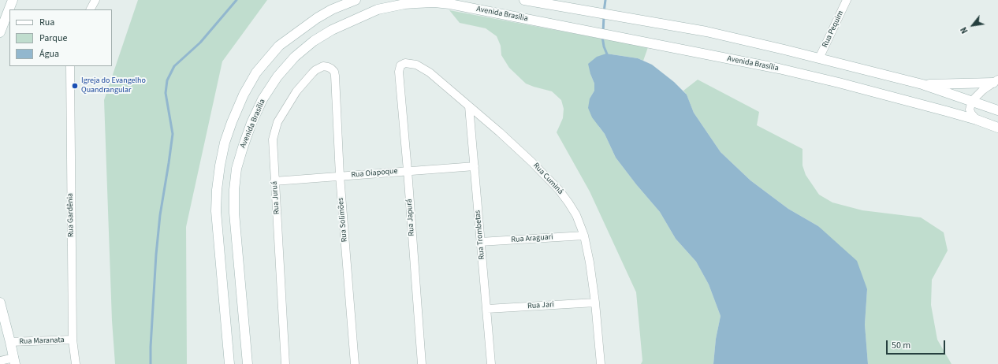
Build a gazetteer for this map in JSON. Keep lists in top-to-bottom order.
{
  "streets": {
    "street": [
      "Avenida Brasília",
      "Rua Pequim",
      "Rua Oiapoque",
      "Rua Cuminá",
      "Rua Juruá",
      "Rua Gardênia",
      "Rua Japurá",
      "Rua Solimões",
      "Rua Trombetas",
      "Rua Araguari",
      "Rua Jari",
      "Rua Maranata"
    ]
  },
  "crossings": [
    ["Rua Oiapoque", "Rua Juruá"],
    ["Rua Oiapoque", "Rua Japurá"],
    ["Rua Oiapoque", "Rua Solimões"],
    ["Rua Oiapoque", "Rua Trombetas"],
    ["Rua Cuminá", "Rua Japurá"],
    ["Rua Cuminá", "Rua Trombetas"],
    ["Rua Cuminá", "Rua Araguari"],
    ["Rua Cuminá", "Rua Jari"],
    ["Rua Juruá", "Rua Solimões"],
    ["Rua Gardênia", "Rua Maranata"],
    ["Rua Trombetas", "Rua Araguari"],
    ["Rua Trombetas", "Rua Jari"]
  ],
  "places": ["Igreja do Evangelho Quandrangular"],
  "legend": ["Rua", "Parque", "Água"],
  "scale_bar": "50 m",
  "north": "bottom left"
}
